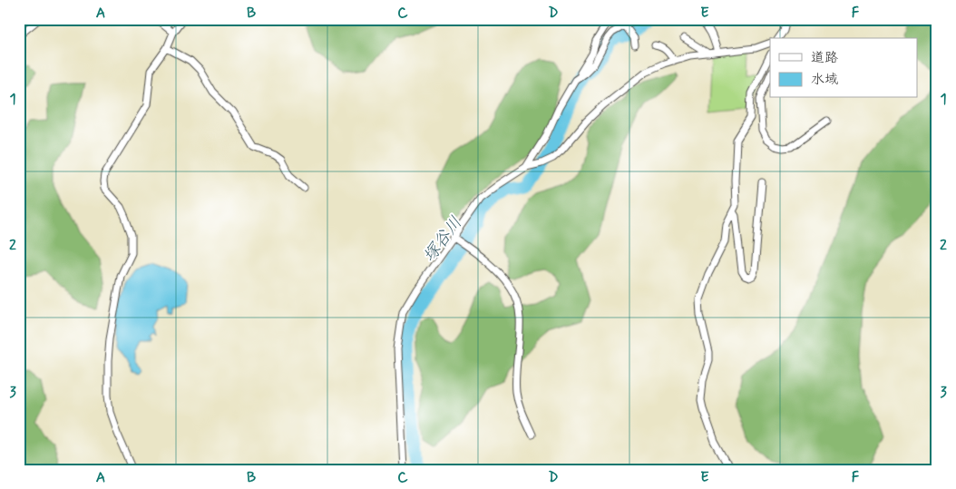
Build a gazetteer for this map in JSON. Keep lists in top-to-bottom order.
{
  "water": ["塚谷川"],
  "legend": ["道路", "水域"],
  "grid": {
    "columns": [
      "A",
      "B",
      "C",
      "D",
      "E",
      "F"
    ],
    "rows": ["1", "2", "3"]
  }
}
